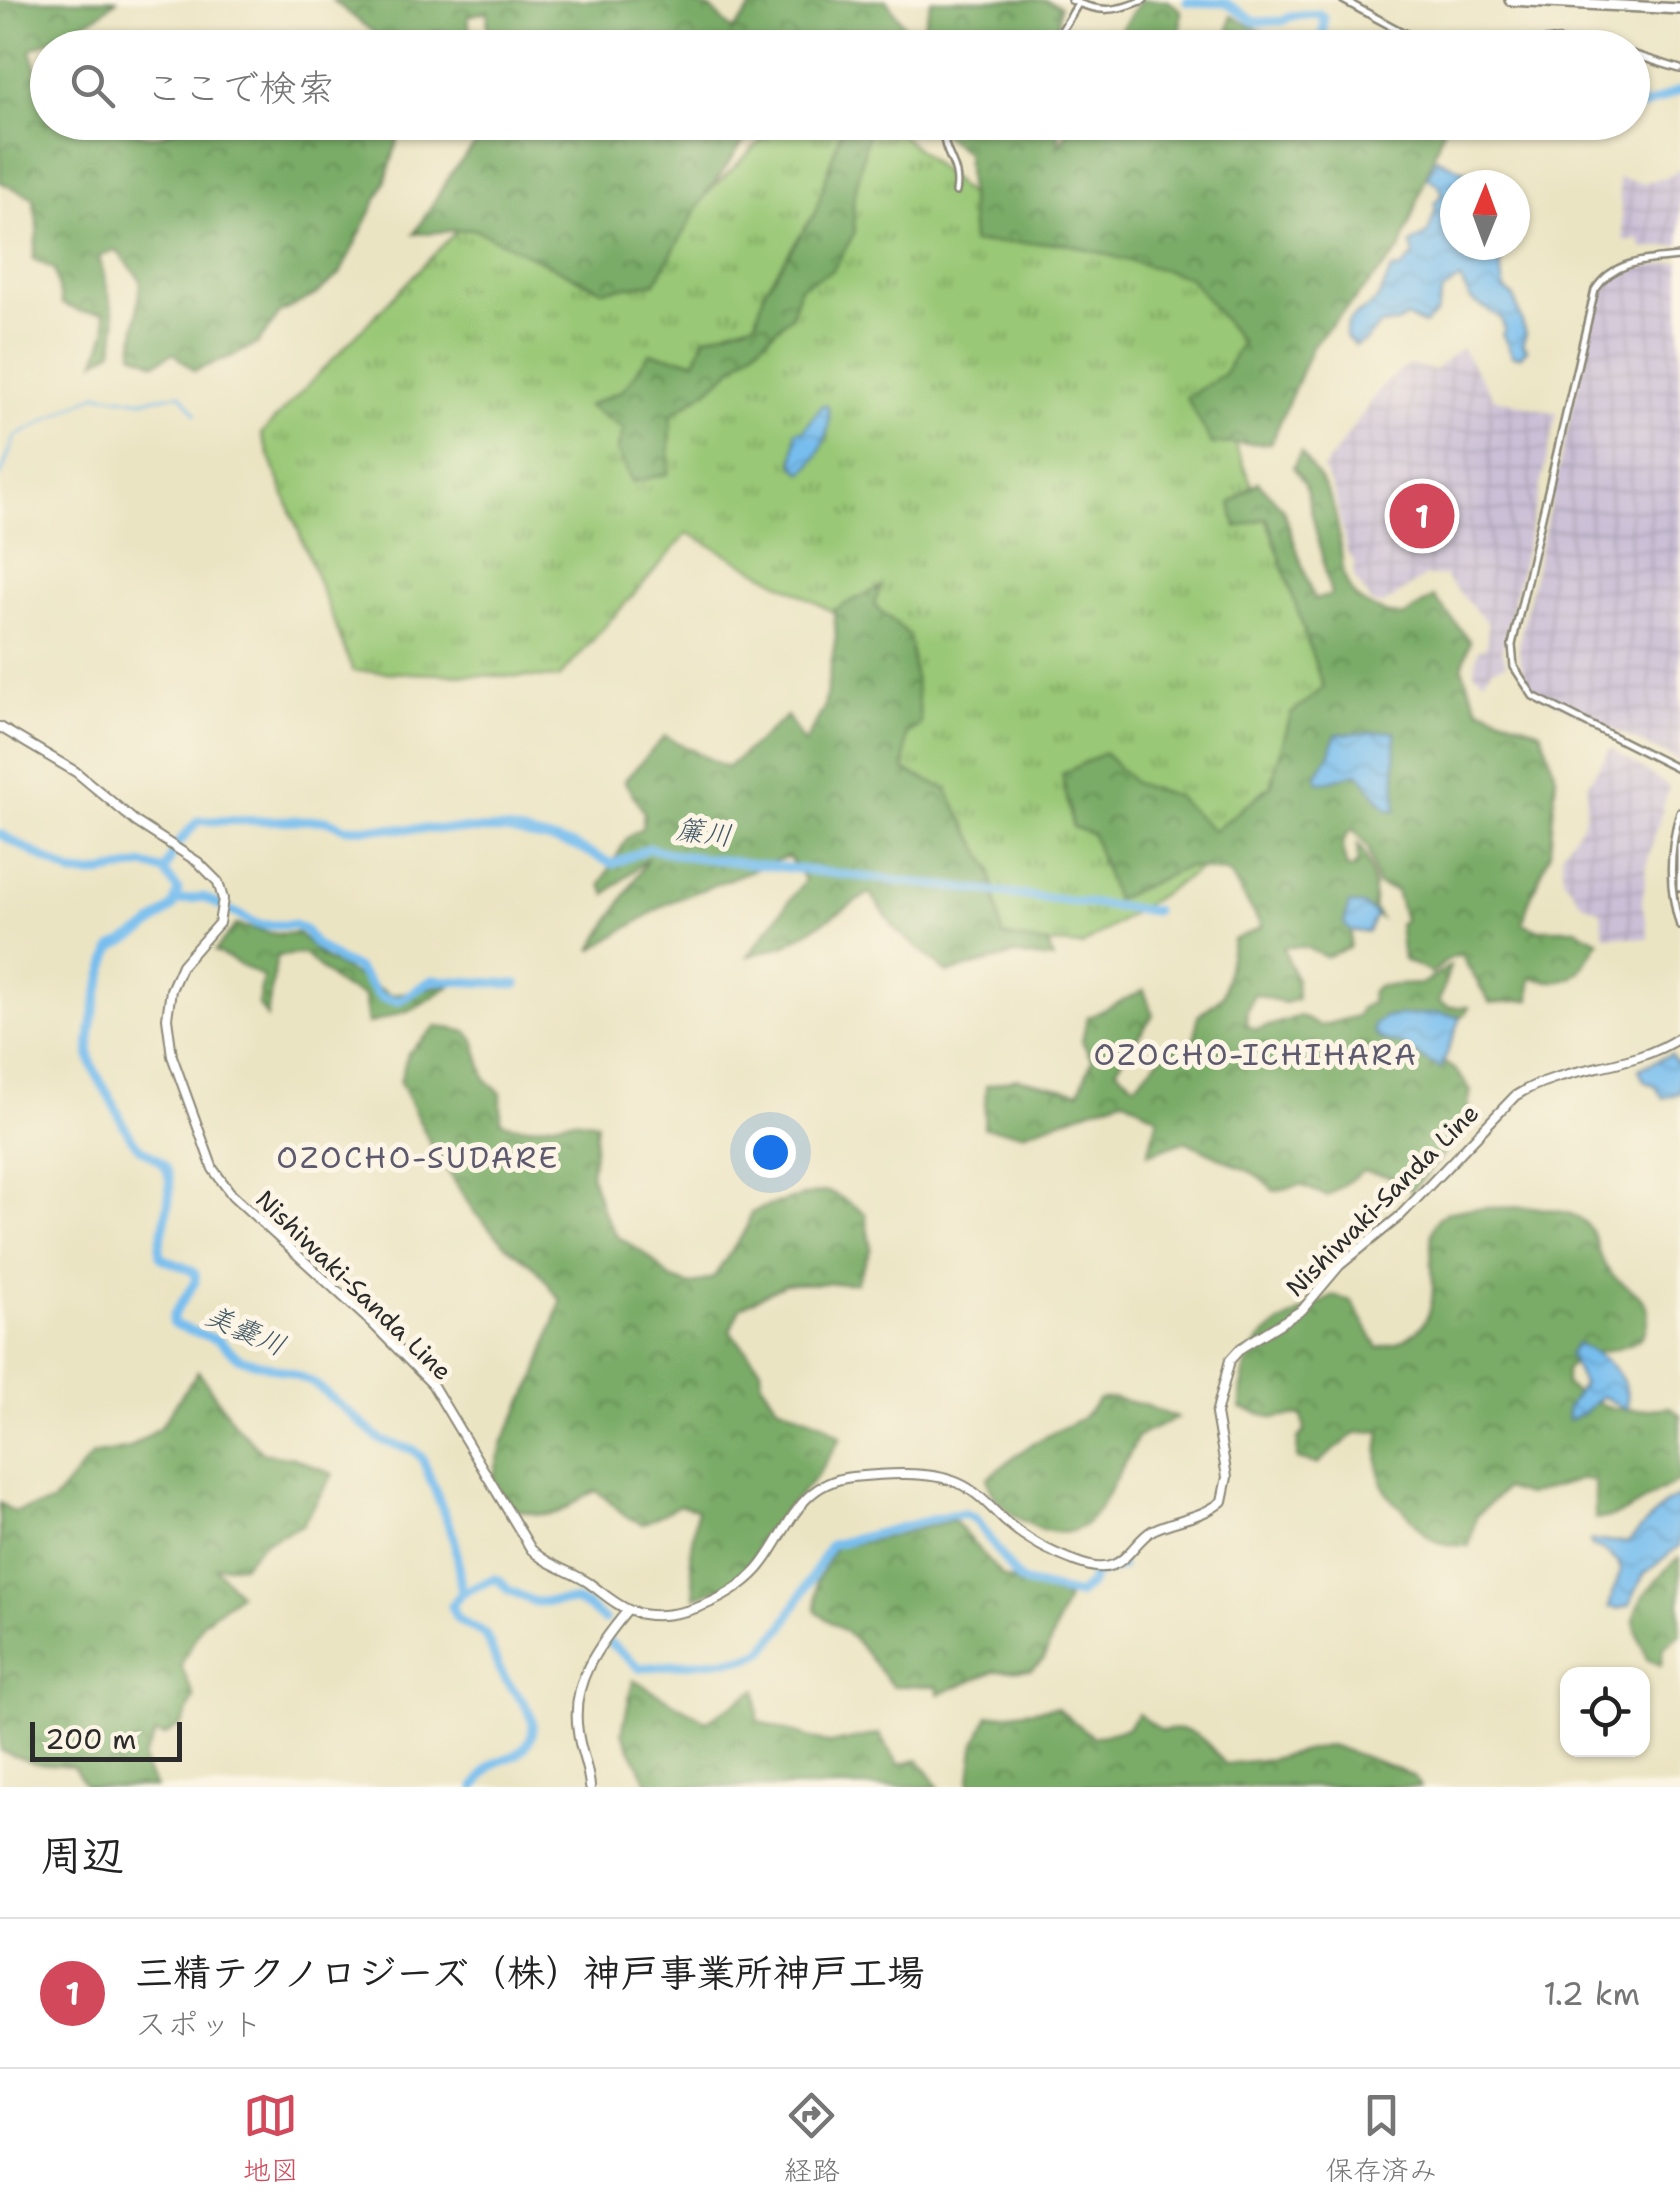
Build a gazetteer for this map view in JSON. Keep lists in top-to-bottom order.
{
  "streets": {
    "main road": ["Nishiwaki-Sanda Line"]
  },
  "districts": ["OZOCHO-ICHIHARA", "OZOCHO-SUDARE"],
  "water": ["簾川", "美嚢川"],
  "scale_bar": "200 m",
  "north": "top",
  "page": {
    "search": "ここで検索",
    "pins": "1",
    "scale": "200 m",
    "heading": "周辺",
    "list": [
      {
        "mark": "1",
        "name": "三精テクノロジーズ（株）神戸事業所神戸工場",
        "note": "スポット",
        "value": "1.2 km"
      }
    ],
    "nav": ["地図", "経路", "保存済み"]
  }
}
